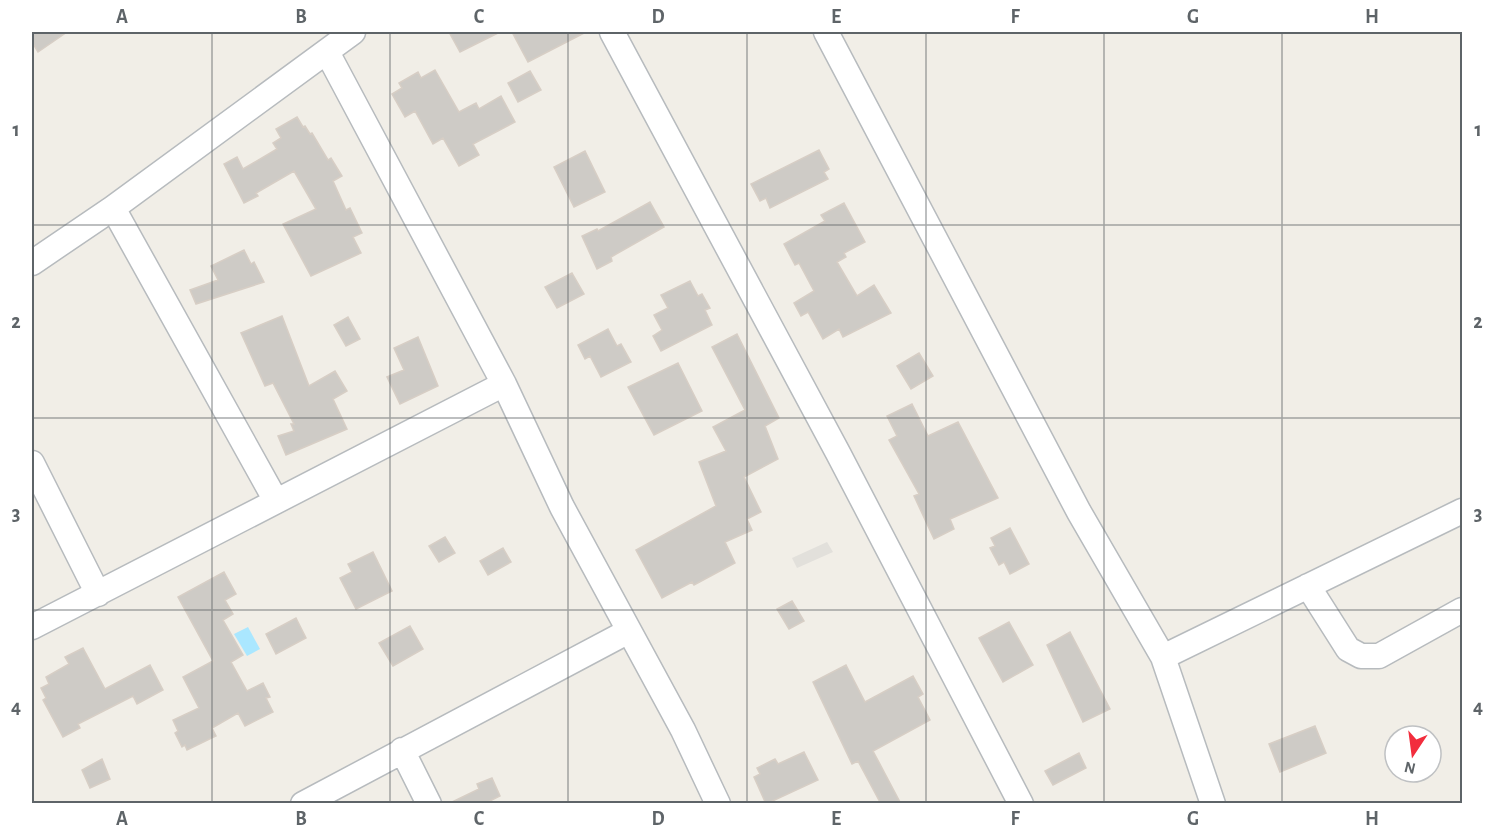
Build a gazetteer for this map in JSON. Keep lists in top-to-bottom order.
{
  "north": "bottom",
  "grid": {
    "columns": [
      "A",
      "B",
      "C",
      "D",
      "E",
      "F",
      "G",
      "H"
    ],
    "rows": [
      "1",
      "2",
      "3",
      "4"
    ]
  }
}
